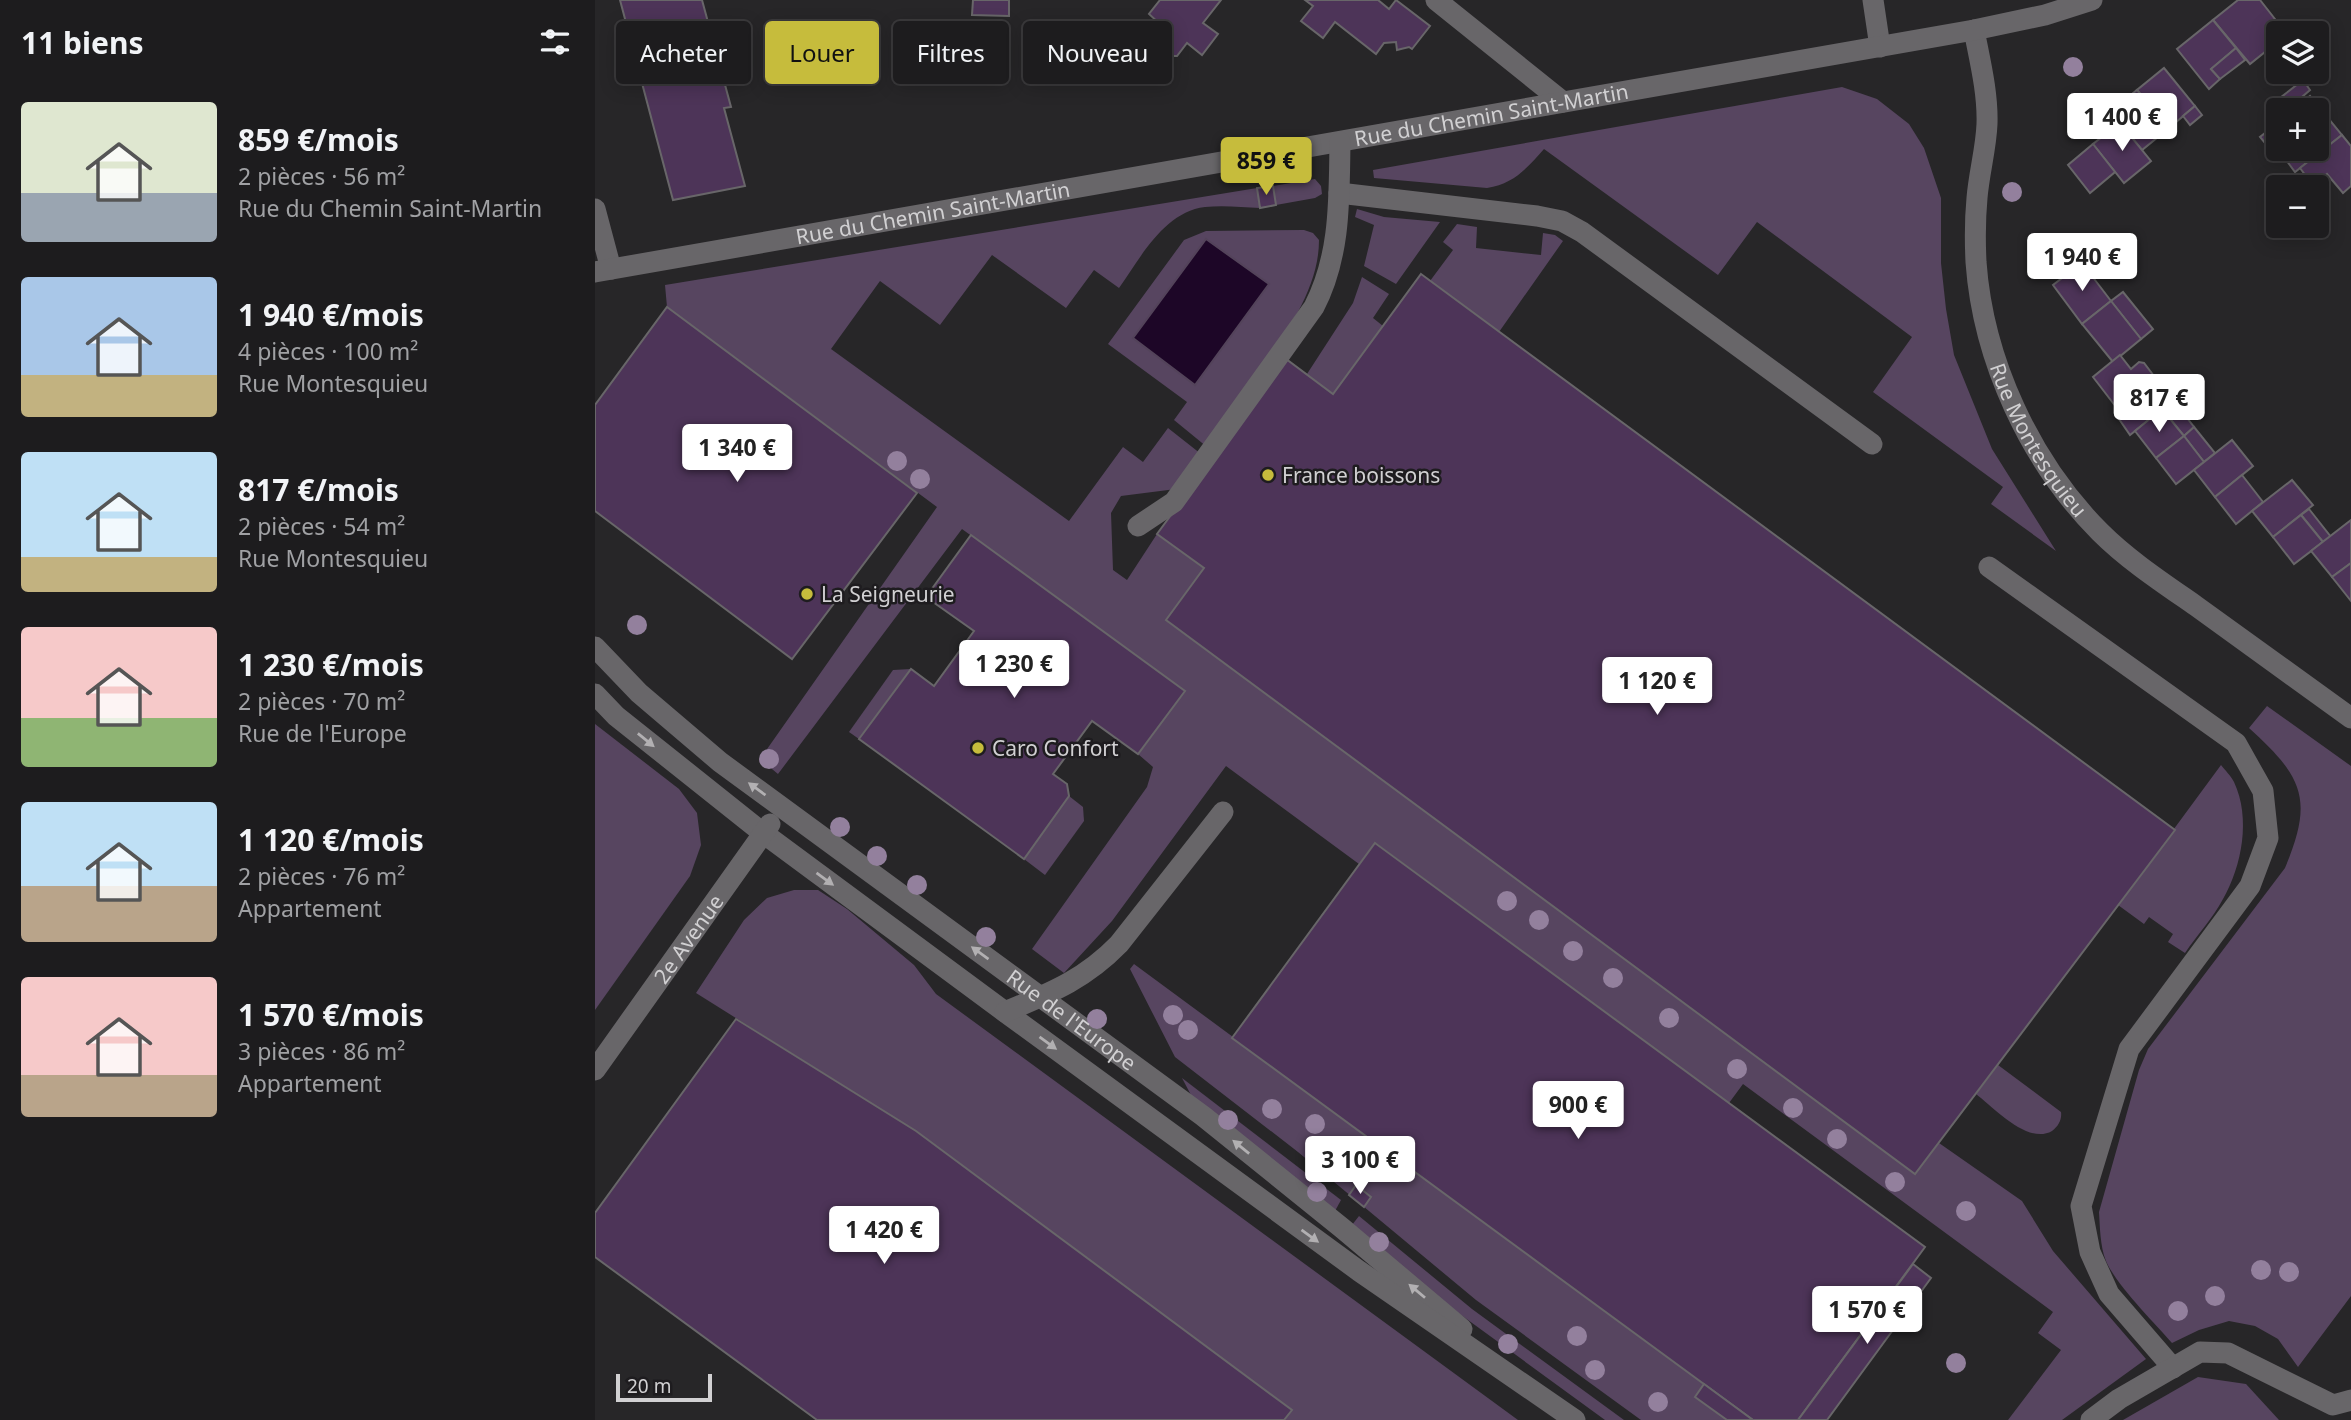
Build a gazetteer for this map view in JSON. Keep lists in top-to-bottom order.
{
  "streets": {
    "street": [
      "Rue du Chemin Saint-Martin",
      "Rue Montesquieu",
      "2e Avenue",
      "Rue de l'Europe"
    ]
  },
  "crossings": [
    ["Rue du Chemin Saint-Martin", "Rue Montesquieu"],
    ["2e Avenue", "Rue de l'Europe"]
  ],
  "places": ["France boissons", "La Seigneurie", "Caro Confort"],
  "scale_bar": "20 m",
  "page": {
    "heading": "11 biens",
    "map_buttons": ["+", "−"],
    "chip": [
      "Acheter",
      "Louer",
      "Filtres",
      "Nouveau"
    ],
    "list": [
      {
        "name": "859 €/mois",
        "note": "2 pièces · 56 m² · Rue du Chemin Saint-Martin"
      },
      {
        "name": "1 940 €/mois",
        "note": "4 pièces · 100 m² · Rue Montesquieu"
      },
      {
        "name": "817 €/mois",
        "note": "2 pièces · 54 m² · Rue Montesquieu"
      },
      {
        "name": "1 230 €/mois",
        "note": "2 pièces · 70 m² · Rue de l'Europe"
      },
      {
        "name": "1 120 €/mois",
        "note": "2 pièces · 76 m² · Appartement"
      },
      {
        "name": "1 570 €/mois",
        "note": "3 pièces · 86 m² · Appartement"
      }
    ],
    "price": [
      "1 400 €",
      "859 €",
      "1 940 €",
      "817 €",
      "1 340 €",
      "1 230 €",
      "1 120 €",
      "900 €",
      "3 100 €",
      "1 420 €",
      "1 570 €"
    ],
    "scale": "20 m"
  }
}
